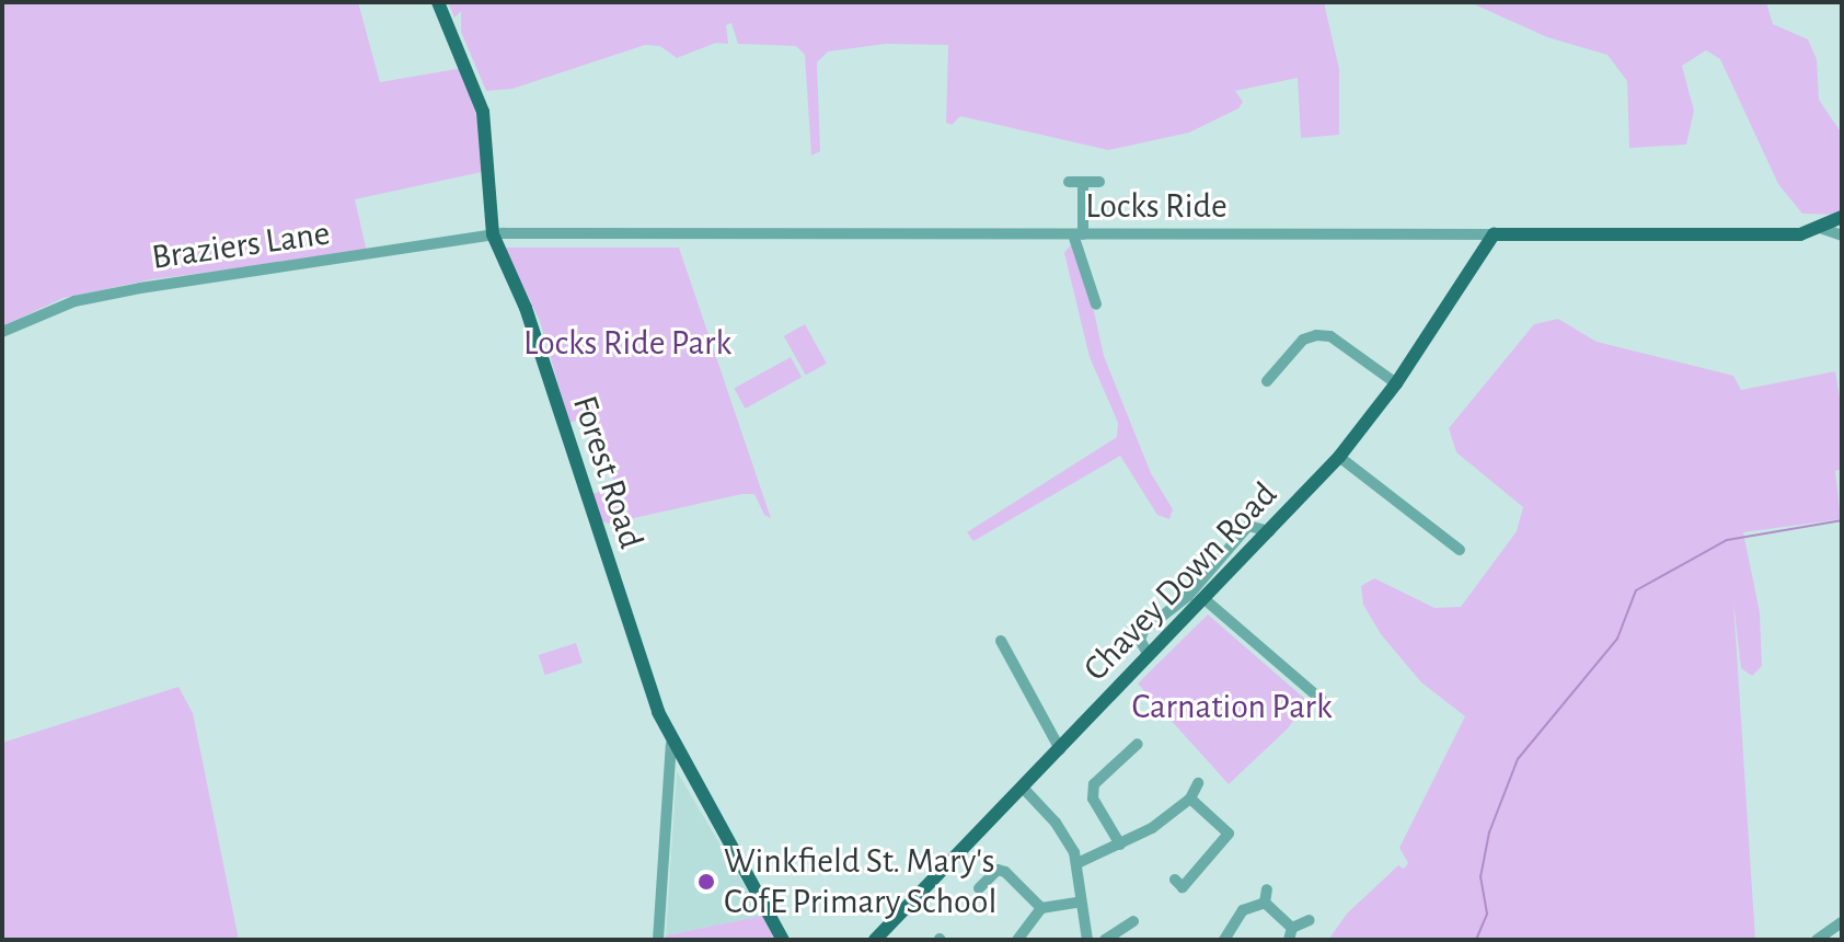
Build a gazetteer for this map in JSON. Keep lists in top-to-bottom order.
{
  "streets": {
    "main road": ["Locks Ride", "Forest Road", "Chavey Down Road"],
    "street": ["Braziers Lane"]
  },
  "crossings": [
    ["Locks Ride", "Braziers Lane"],
    ["Locks Ride", "Forest Road"],
    ["Locks Ride", "Chavey Down Road"],
    ["Braziers Lane", "Forest Road"]
  ],
  "parks": ["Locks Ride Park", "Carnation Park"],
  "places": ["Winkfield St. Mary's CofE Primary School"]
}
